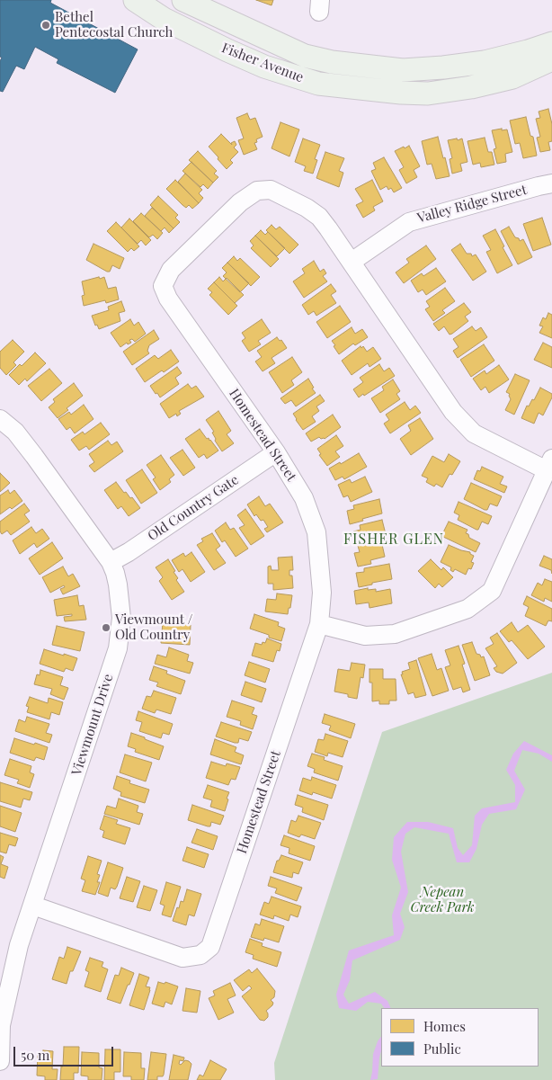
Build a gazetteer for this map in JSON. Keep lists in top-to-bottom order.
{
  "streets": {
    "main road": ["Fisher Avenue"],
    "street": [
      "Valley Ridge Street",
      "Homestead Street",
      "Old Country Gate",
      "Viewmount Drive"
    ]
  },
  "crossings": [
    ["Valley Ridge Street", "Homestead Street"],
    ["Homestead Street", "Old Country Gate"],
    ["Homestead Street", "Viewmount Drive"],
    ["Old Country Gate", "Viewmount Drive"]
  ],
  "districts": ["FISHER GLEN"],
  "parks": ["Nepean Creek Park"],
  "places": ["Bethel Pentecostal Church", "Viewmount / Old Country"],
  "legend": ["Homes", "Public"],
  "scale_bar": "50 m"
}
